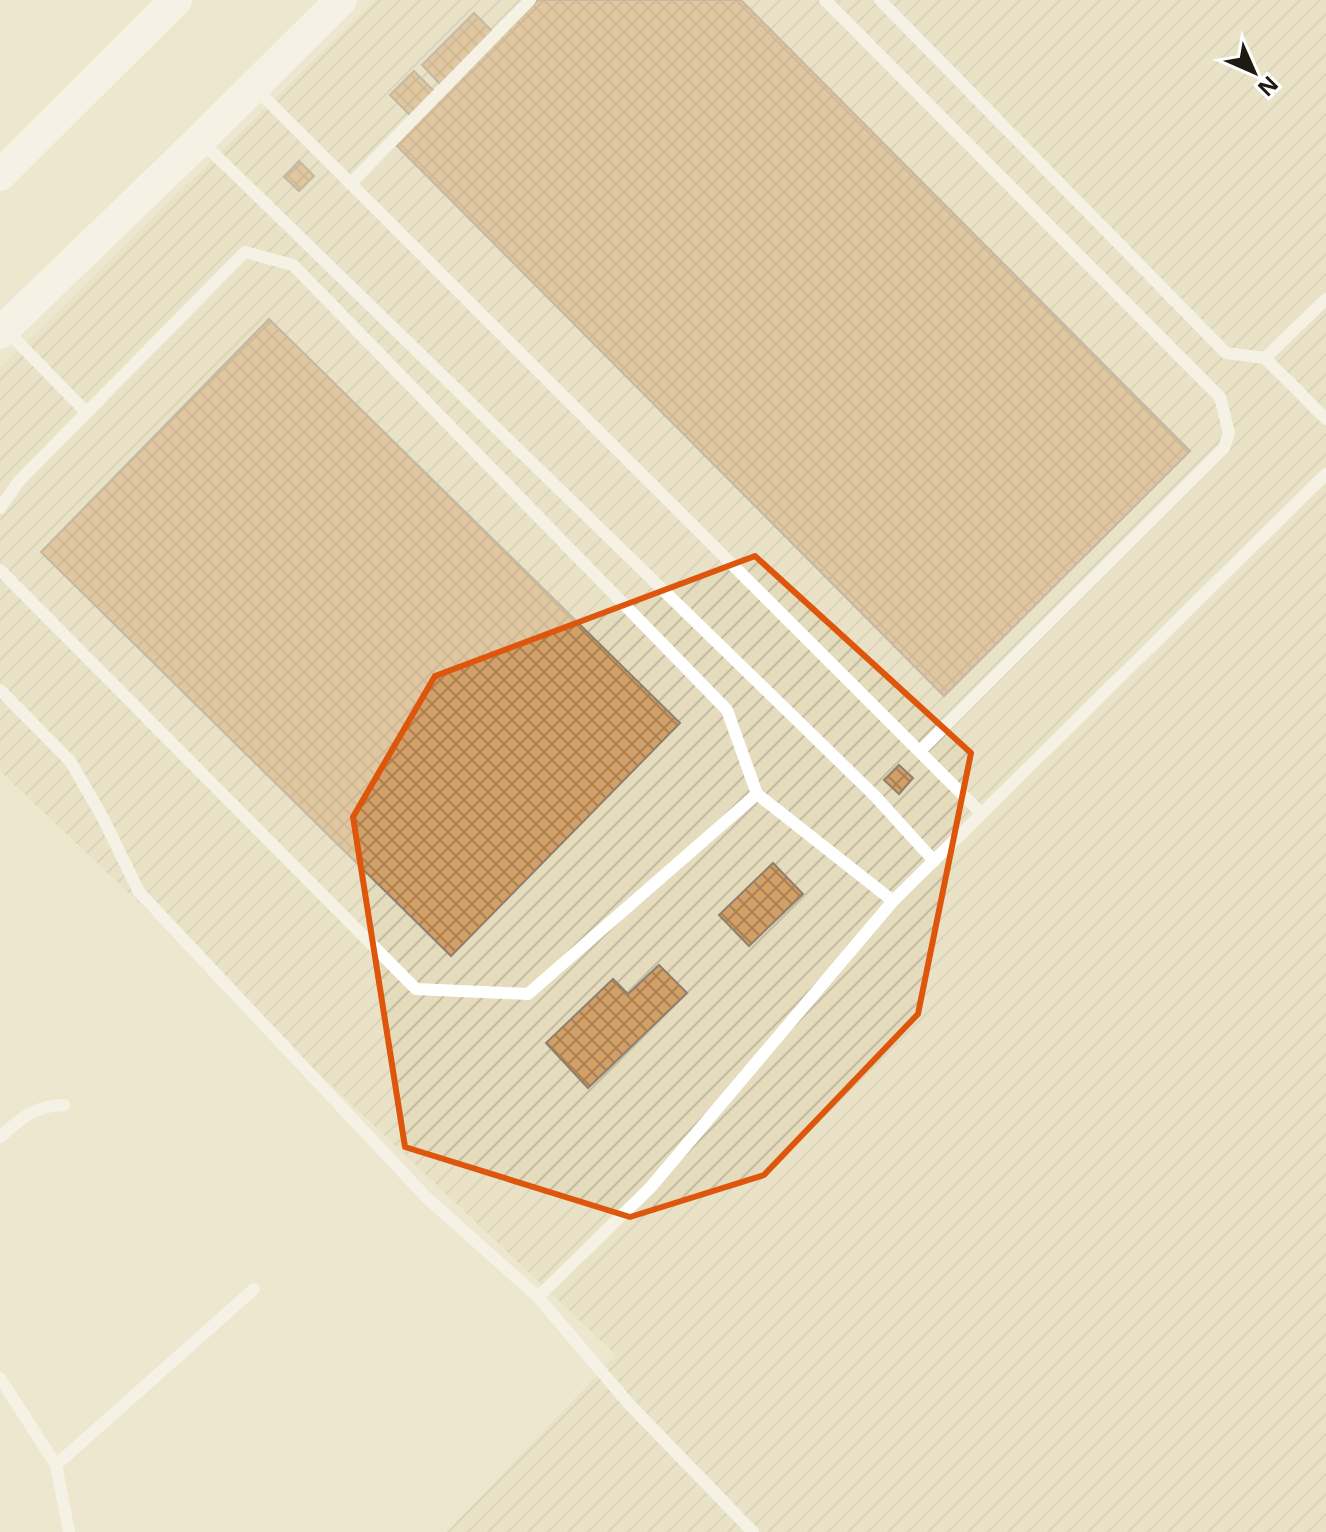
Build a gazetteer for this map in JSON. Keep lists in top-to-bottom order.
{
  "north": "bottom right"
}
